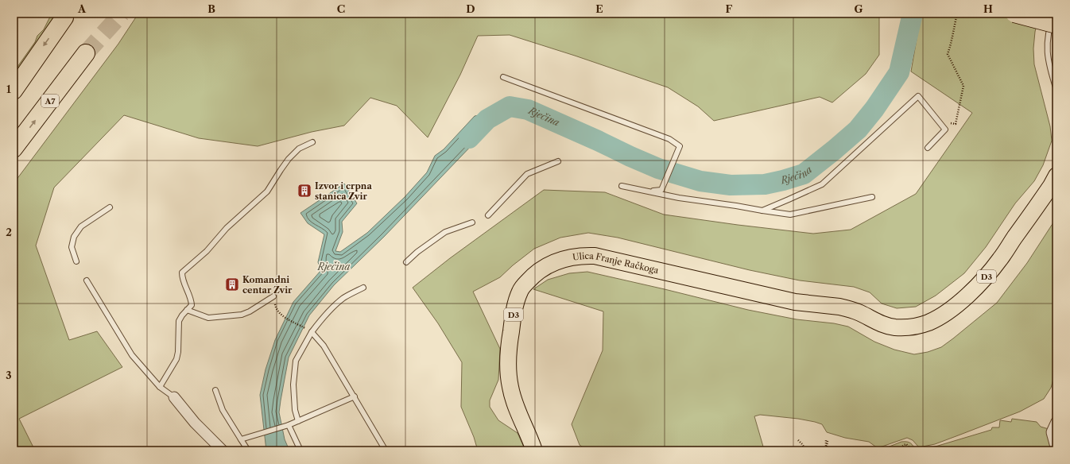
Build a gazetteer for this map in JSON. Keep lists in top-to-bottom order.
{
  "streets": {
    "highway": ["A7"],
    "main road": ["Ulica Franje Račkoga", "D3"]
  },
  "water": ["Rječina"],
  "places": {
    "building": ["Izvor i crpna stanica Zvir", "Komandni centar Zvir"]
  },
  "grid": {
    "columns": [
      "A",
      "B",
      "C",
      "D",
      "E",
      "F",
      "G",
      "H"
    ],
    "rows": ["1", "2", "3"]
  }
}
